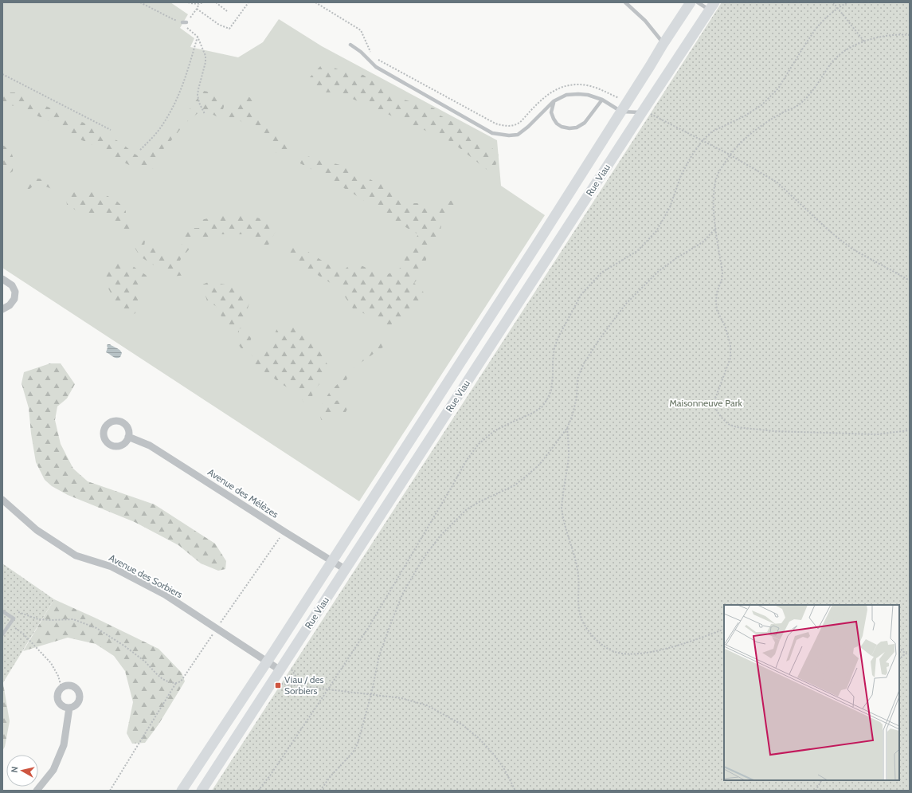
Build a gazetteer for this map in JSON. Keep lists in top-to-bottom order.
{
  "streets": {
    "main road": ["Rue Viau"],
    "street": ["Avenue des Mélèzes", "Avenue des Sorbiers"]
  },
  "crossings": [
    ["Rue Viau", "Avenue des Mélèzes"],
    ["Rue Viau", "Avenue des Sorbiers"]
  ],
  "parks": ["Maisonneuve Park"],
  "places": {
    "transit": ["Viau / des Sorbiers"]
  },
  "north": "left"
}
